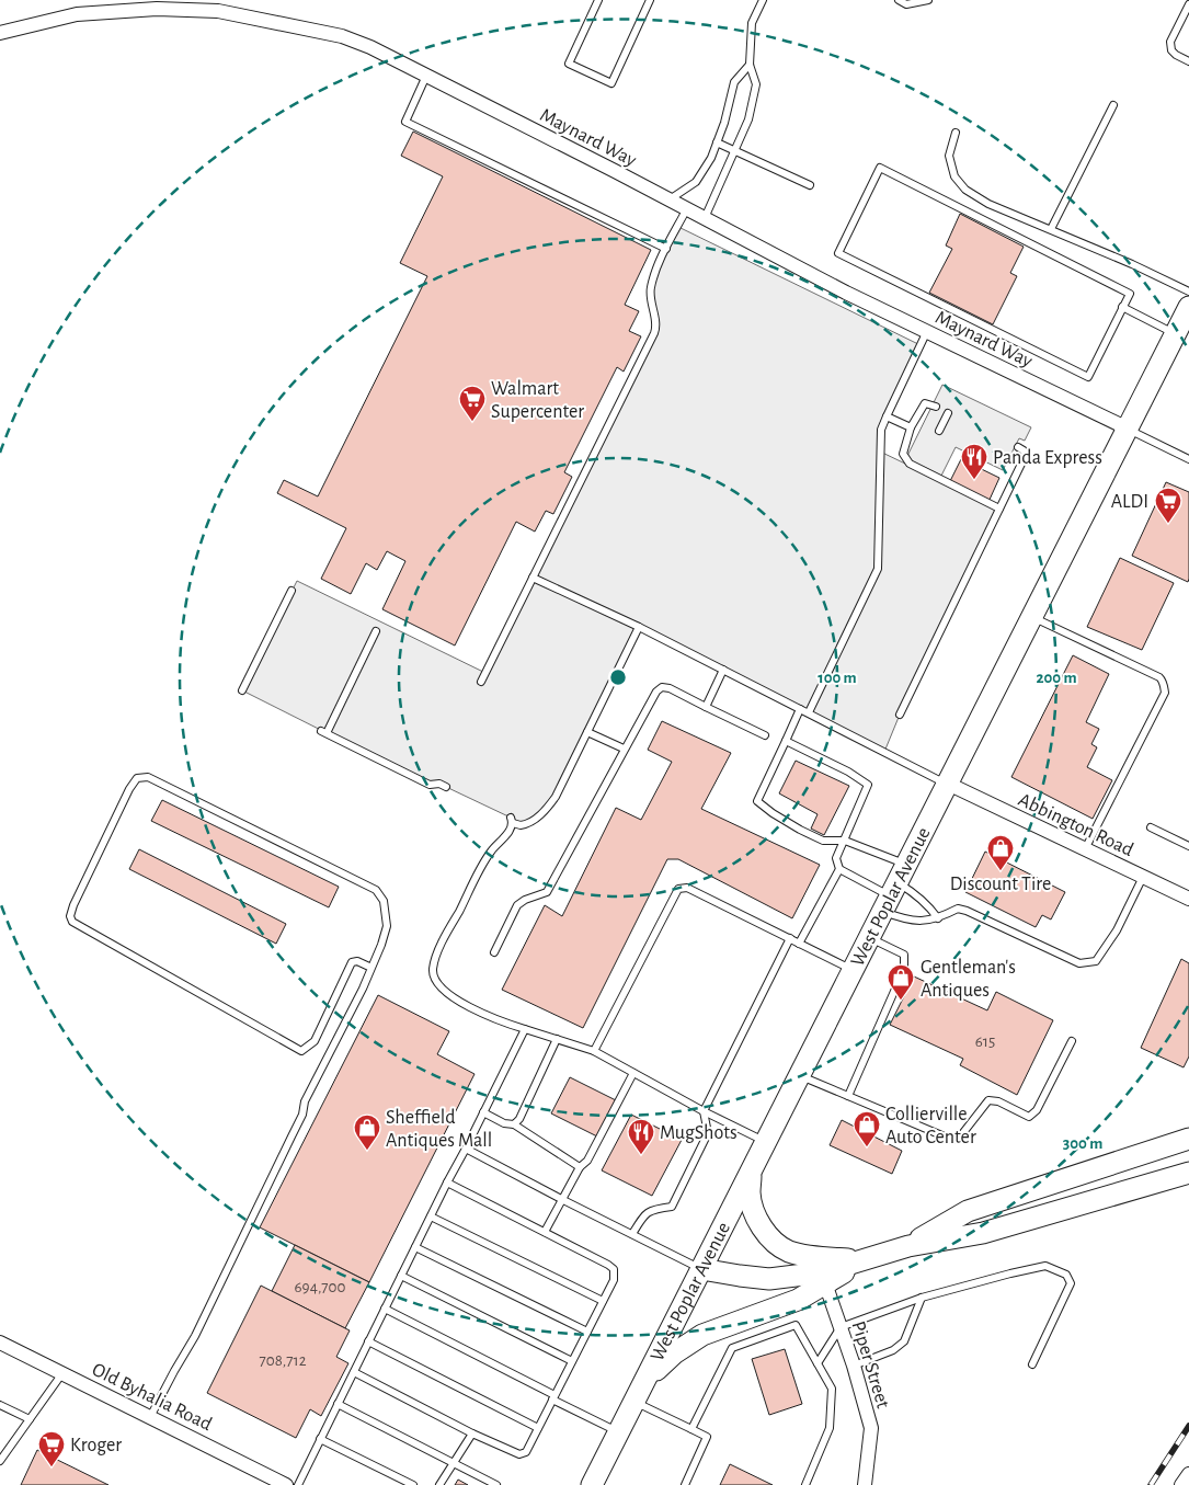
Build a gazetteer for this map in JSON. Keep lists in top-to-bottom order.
{
  "streets": {
    "main road": ["West Poplar Avenue"],
    "street": [
      "Maynard Way",
      "Abbington Road",
      "Piper Street",
      "Old Byhalia Road"
    ]
  },
  "crossings": [
    ["Maynard Way", "West Poplar Avenue"],
    ["Abbington Road", "West Poplar Avenue"]
  ],
  "places": {
    "supermarket": ["Walmart Supercenter", "ALDI", "Kroger"],
    "restaurant": ["Panda Express", "MugShots"],
    "shop": [
      "Discount Tire",
      "Gentleman's Antiques",
      "Collierville Auto Center",
      "Sheffield Antiques Mall"
    ]
  },
  "house_numbers": ["615", "694,700", "708,712"],
  "rings": ["100 m", "200 m", "300 m"]
}
